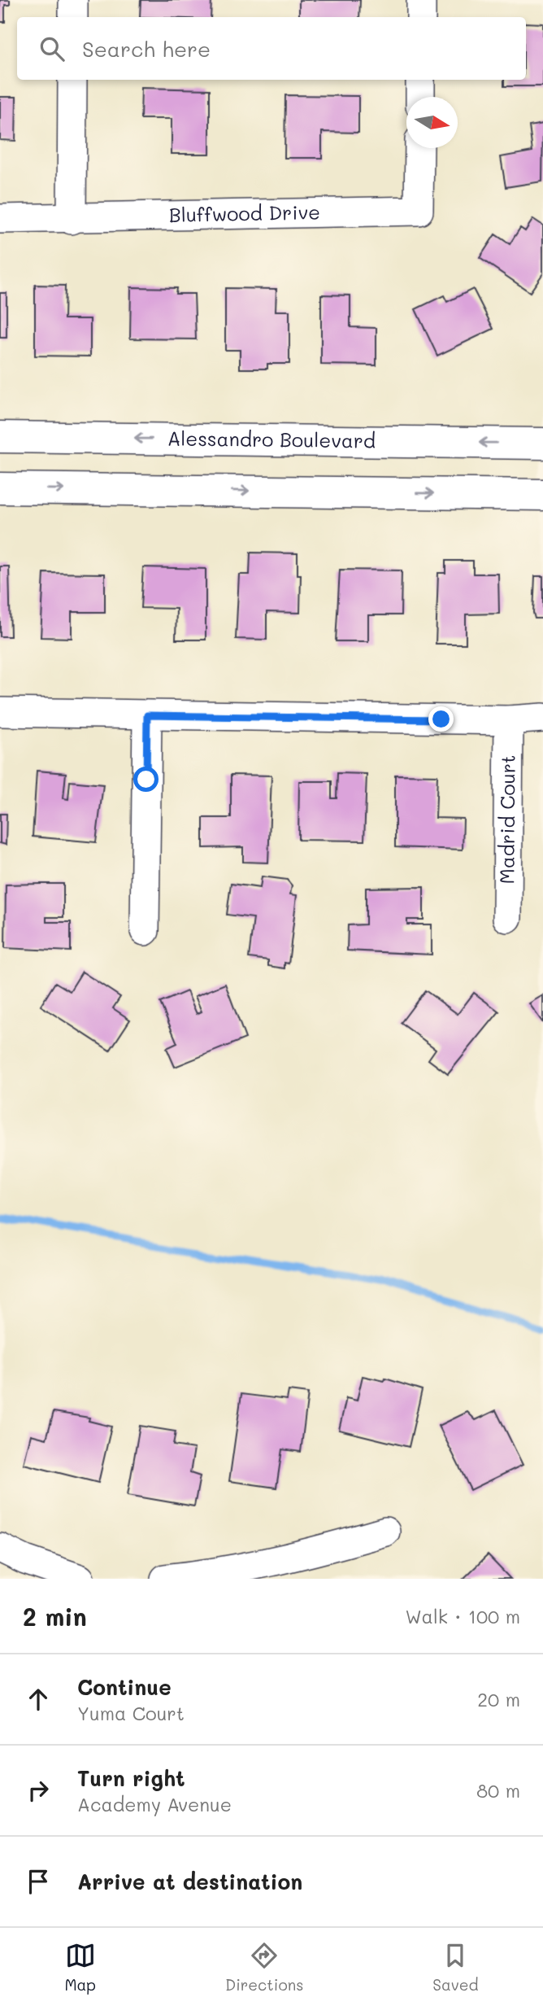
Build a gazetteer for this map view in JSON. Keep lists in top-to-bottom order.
{
  "streets": {
    "main road": ["Alessandro Boulevard"],
    "street": ["Bluffwood Drive", "Madrid Court"]
  },
  "north": "right",
  "page": {
    "search": "Search here",
    "heading": ["2 min", "Walk · 100 m"],
    "list": [
      ["Continue", "Yuma Court", "20 m"],
      ["Turn right", "Academy Avenue", "80 m"],
      "Arrive at destination"
    ],
    "nav": ["Map", "Directions", "Saved"]
  }
}
